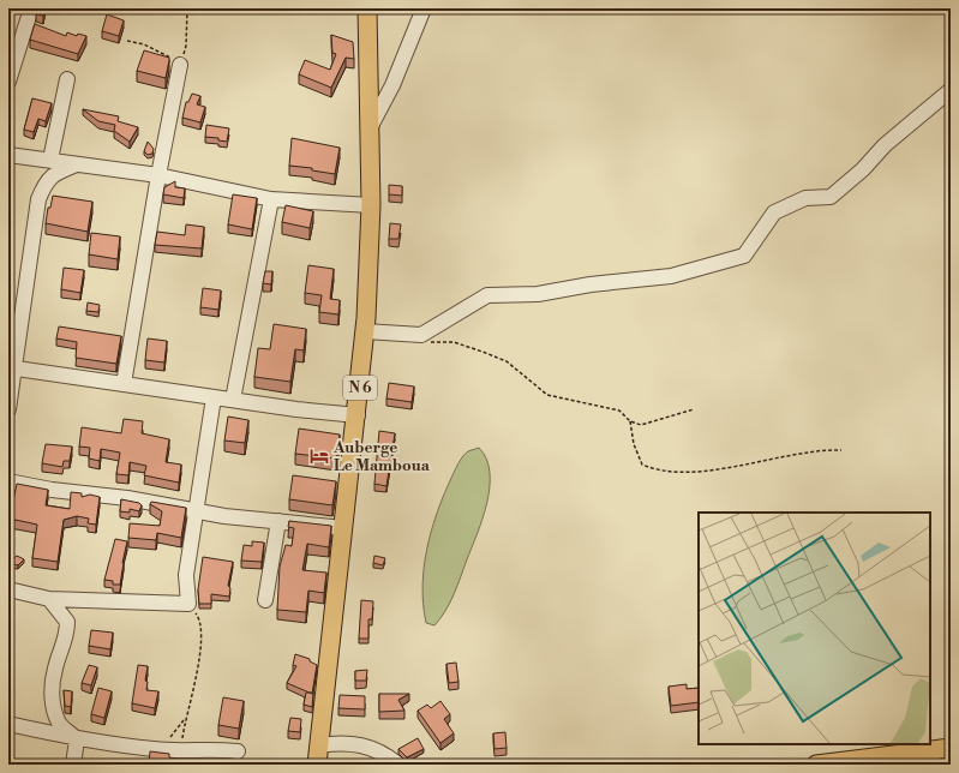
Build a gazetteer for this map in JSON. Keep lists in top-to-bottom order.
{
  "streets": {
    "main road": ["N 6"]
  },
  "places": {
    "hotel": ["Auberge Le Mamboua"]
  }
}
